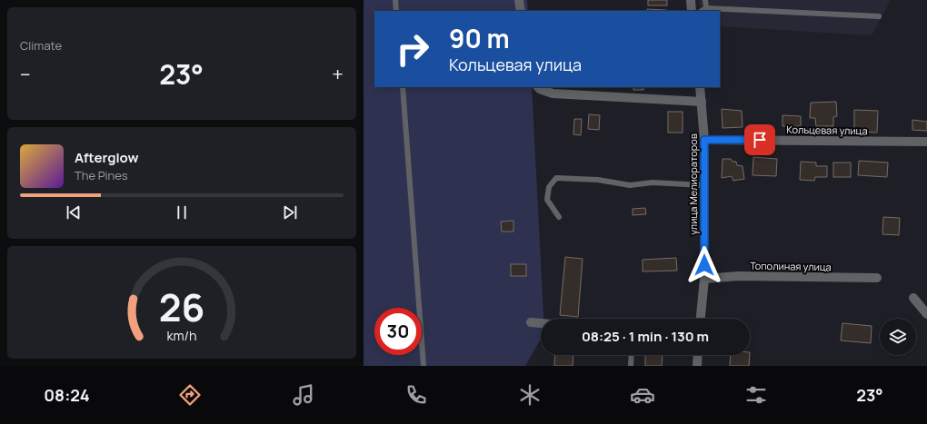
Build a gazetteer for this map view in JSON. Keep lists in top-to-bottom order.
{
  "streets": {
    "street": ["Кольцевая улица", "улица Мелиораторов", "Тополиная улица"]
  },
  "crossings": [
    ["Кольцевая улица", "улица Мелиораторов"],
    ["улица Мелиораторов", "Тополиная улица"]
  ],
  "page": {
    "tile": "Climate",
    "turn": ["90 m", "Кольцевая улица"],
    "heat": ["−", "23°", "+"],
    "song": ["Afterglow", "The Pines"],
    "limit": "30",
    "trip": "08:25 · 1 min · 130 m",
    "tabs": ["08:24", "23°"],
    "gauge": ["26", "km/h"]
  }
}
